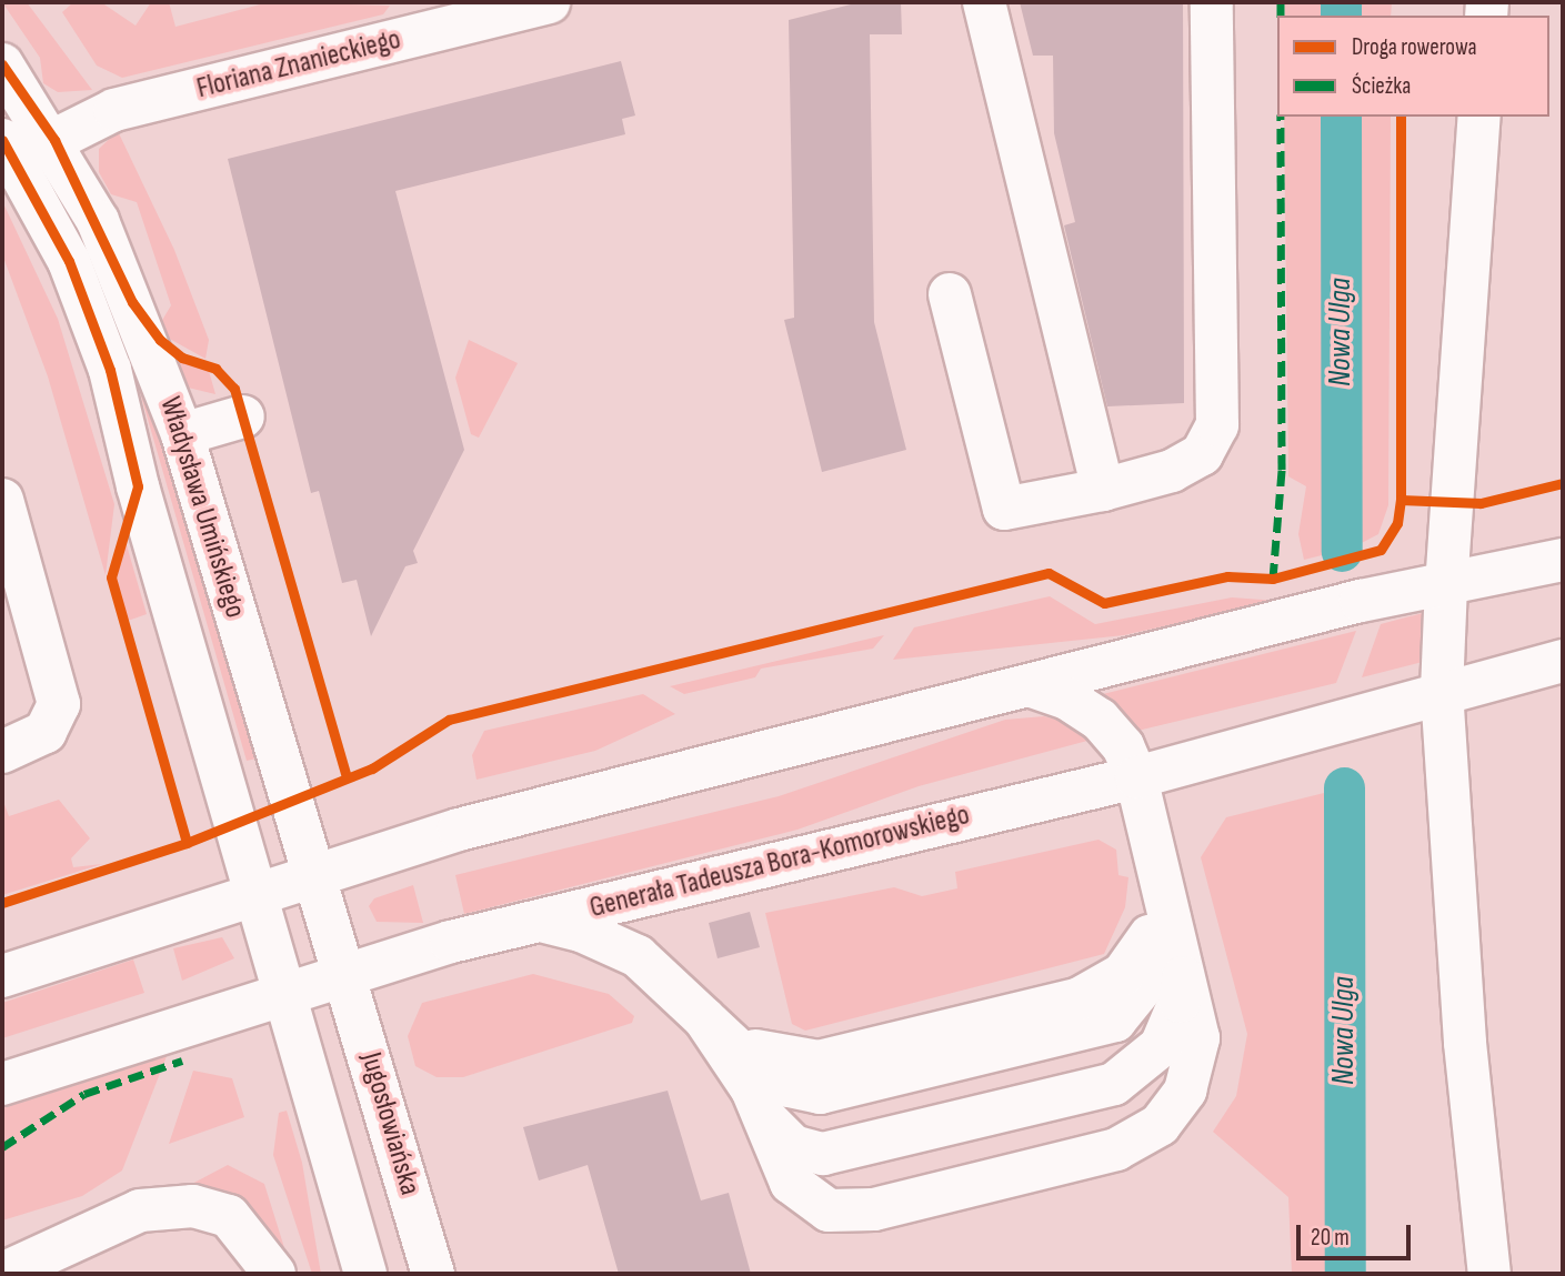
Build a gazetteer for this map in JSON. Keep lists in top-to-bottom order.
{
  "streets": {
    "street": [
      "Floriana Znanieckiego",
      "Władysława Umińskiego",
      "Generała Tadeusza Bora-Komorowskiego",
      "Jugosłowiańska"
    ]
  },
  "crossings": [
    ["Floriana Znanieckiego", "Władysława Umińskiego"],
    ["Władysława Umińskiego", "Generała Tadeusza Bora-Komorowskiego"],
    ["Władysława Umińskiego", "Jugosłowiańska"],
    ["Generała Tadeusza Bora-Komorowskiego", "Jugosłowiańska"]
  ],
  "water": ["Nowa Ulga"],
  "legend": ["Droga rowerowa", "Ścieżka"],
  "scale_bar": "20 m"
}
